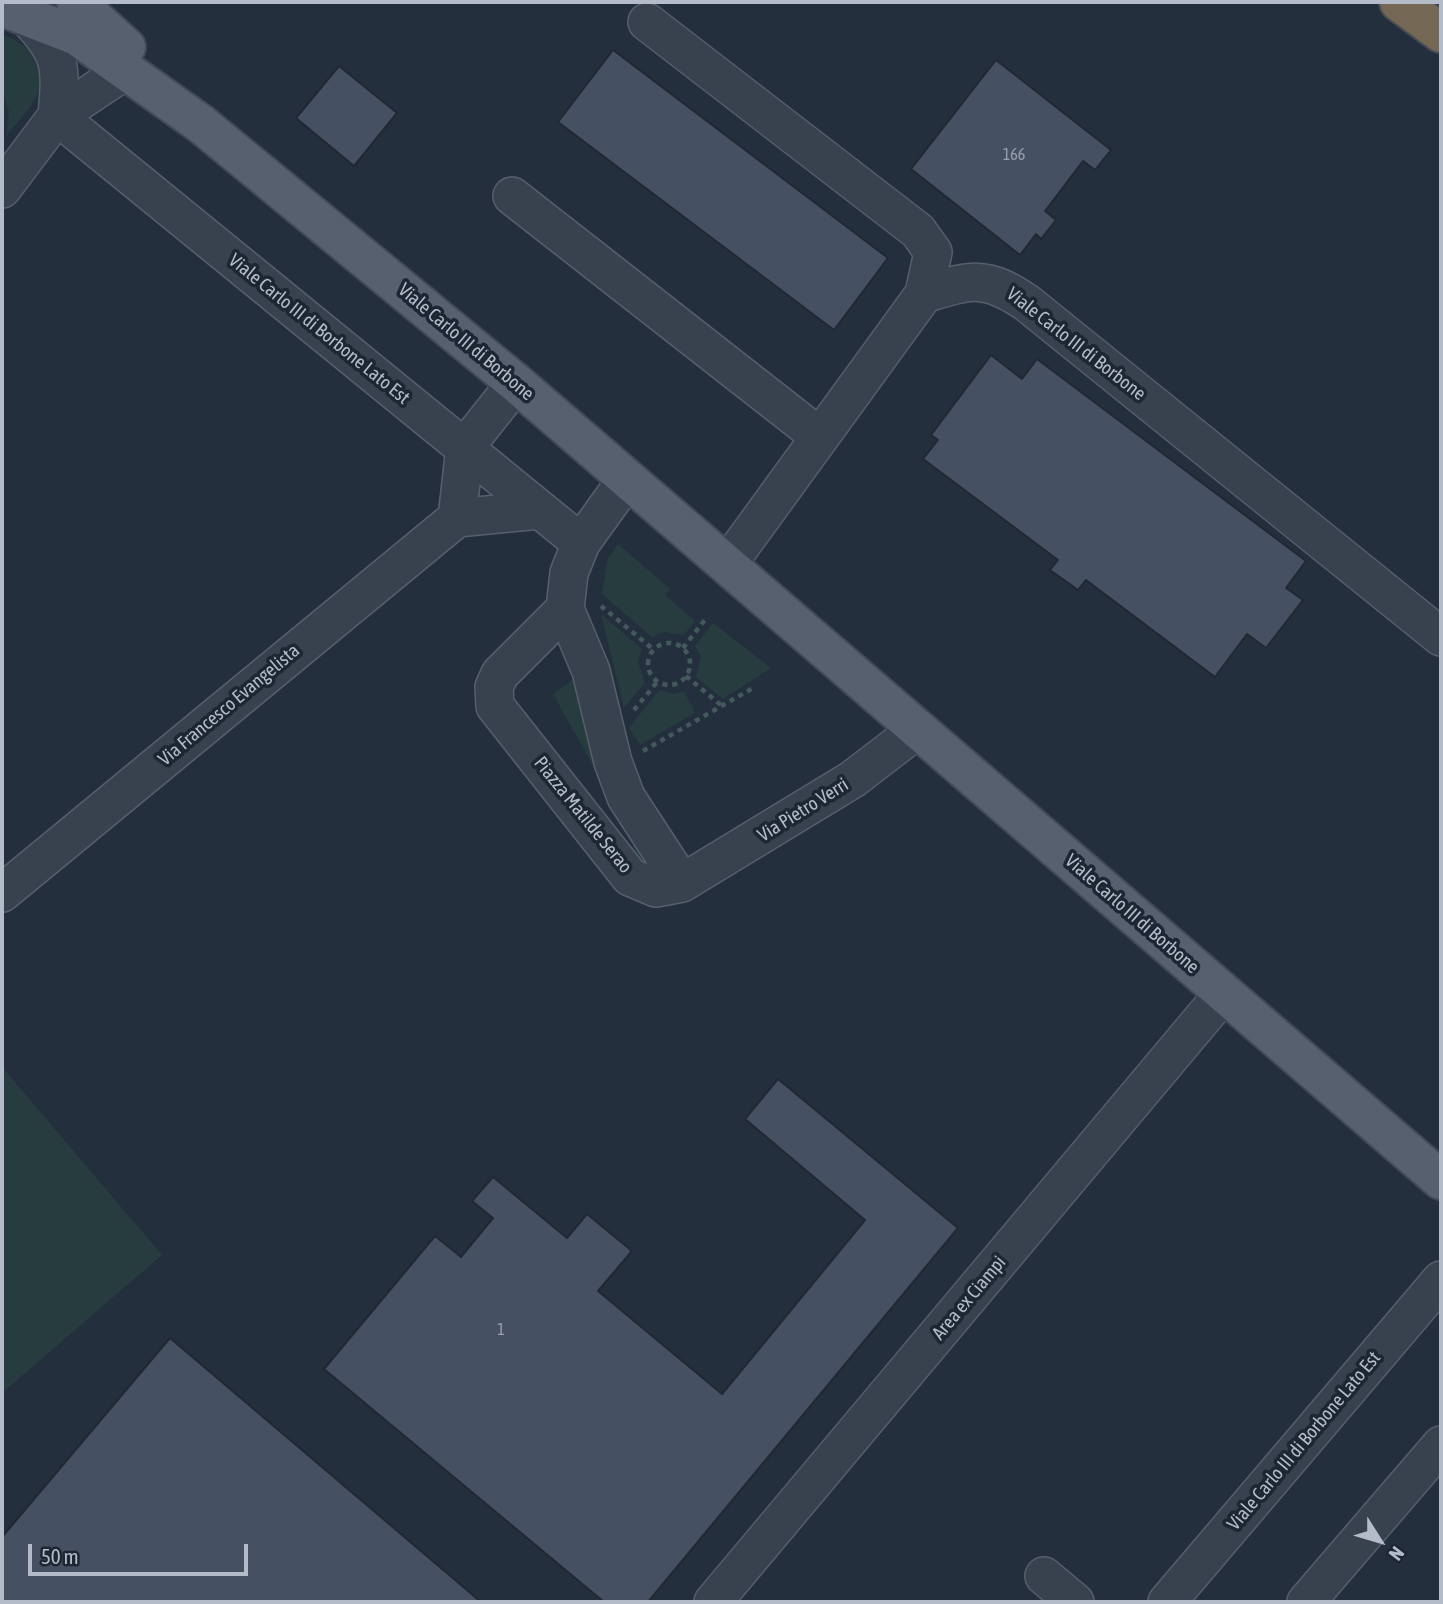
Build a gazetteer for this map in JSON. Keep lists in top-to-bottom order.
{
  "streets": {
    "main road": ["Viale Carlo III di Borbone"],
    "street": [
      "Viale Carlo III di Borbone Lato Est",
      "Via Francesco Evangelista",
      "Via Pietro Verri",
      "Piazza Matilde Serao",
      "Area ex Ciampi"
    ]
  },
  "crossings": [
    ["Viale Carlo III di Borbone Lato Est", "Piazza Matilde Serao"],
    ["Viale Carlo III di Borbone", "Via Pietro Verri"],
    ["Viale Carlo III di Borbone", "Piazza Matilde Serao"],
    ["Viale Carlo III di Borbone", "Area ex Ciampi"],
    ["Via Pietro Verri", "Piazza Matilde Serao"]
  ],
  "house_numbers": ["166", "1"],
  "scale_bar": "50 m",
  "north": "bottom right"
}
